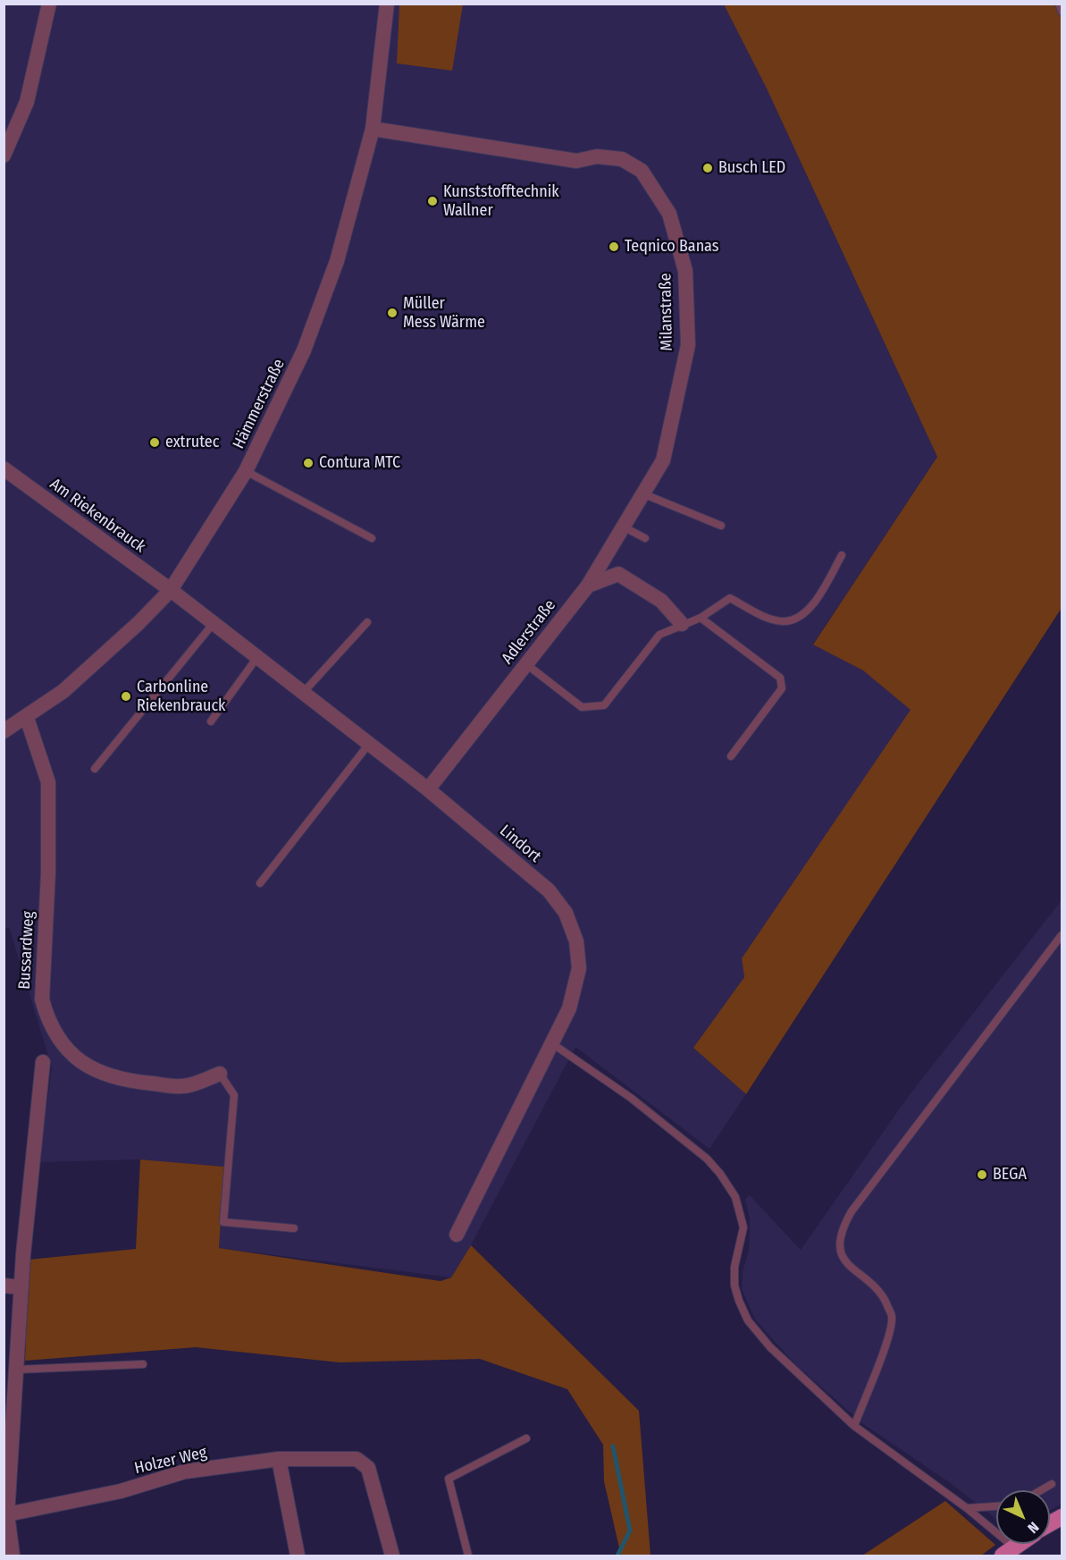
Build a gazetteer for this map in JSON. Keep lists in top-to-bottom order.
{
  "streets": {
    "street": [
      "Milanstraße",
      "Hämmerstraße",
      "Am Riekenbrauck",
      "Adlerstraße",
      "Lindort",
      "Bussardweg",
      "Holzer Weg"
    ]
  },
  "crossings": [
    ["Milanstraße", "Hämmerstraße"],
    ["Milanstraße", "Adlerstraße"],
    ["Hämmerstraße", "Am Riekenbrauck"],
    ["Hämmerstraße", "Lindort"],
    ["Hämmerstraße", "Bussardweg"],
    ["Am Riekenbrauck", "Lindort"],
    ["Adlerstraße", "Lindort"]
  ],
  "places": [
    "Busch LED",
    "Kunststofftechnik Wallner",
    "Teqnico Banas",
    "Müller Mess Wärme",
    "extrutec",
    "Contura MTC",
    "Carbonline Riekenbrauck",
    "BEGA"
  ],
  "north": "bottom right"
}
